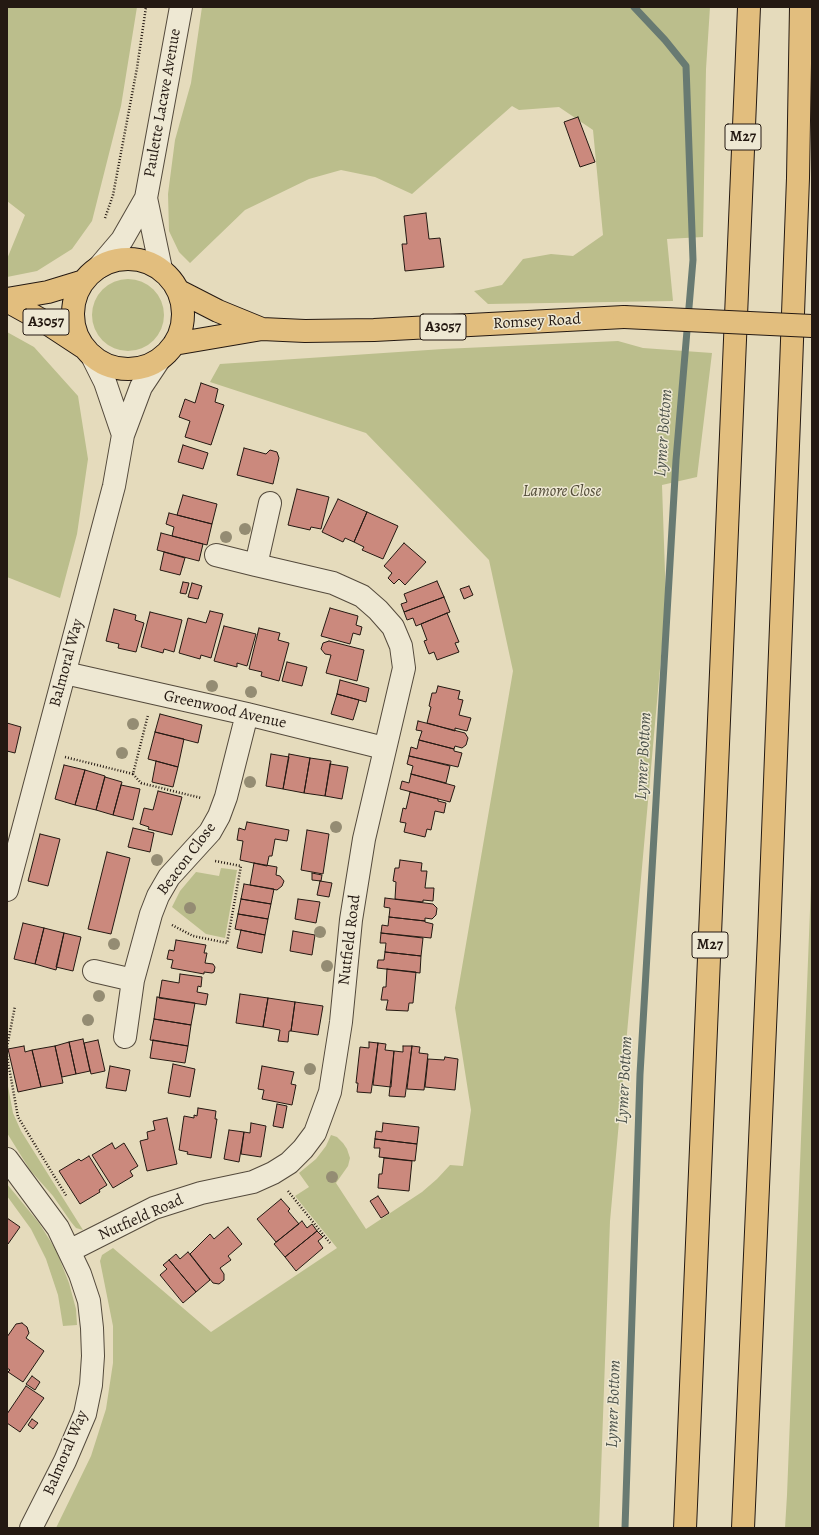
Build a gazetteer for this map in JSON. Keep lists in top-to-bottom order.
{
  "streets": {
    "main road": ["M27", "A3057", "Romsey Road"],
    "street": [
      "Paulette Lacave Avenue",
      "Balmoral Way",
      "Greenwood Avenue",
      "Beacon Close",
      "Nutfield Road"
    ]
  },
  "crossings": [
    ["Paulette Lacave Avenue", "A3057"],
    ["Paulette Lacave Avenue", "Romsey Road"],
    ["Paulette Lacave Avenue", "Balmoral Way"],
    ["A3057", "Romsey Road"],
    ["A3057", "Balmoral Way"],
    ["Romsey Road", "Balmoral Way"],
    ["Balmoral Way", "Greenwood Avenue"],
    ["Balmoral Way", "Nutfield Road"],
    ["Greenwood Avenue", "Beacon Close"],
    ["Greenwood Avenue", "Nutfield Road"]
  ],
  "water": ["Lymer Bottom"],
  "parks": ["Lamore Close"]
}
